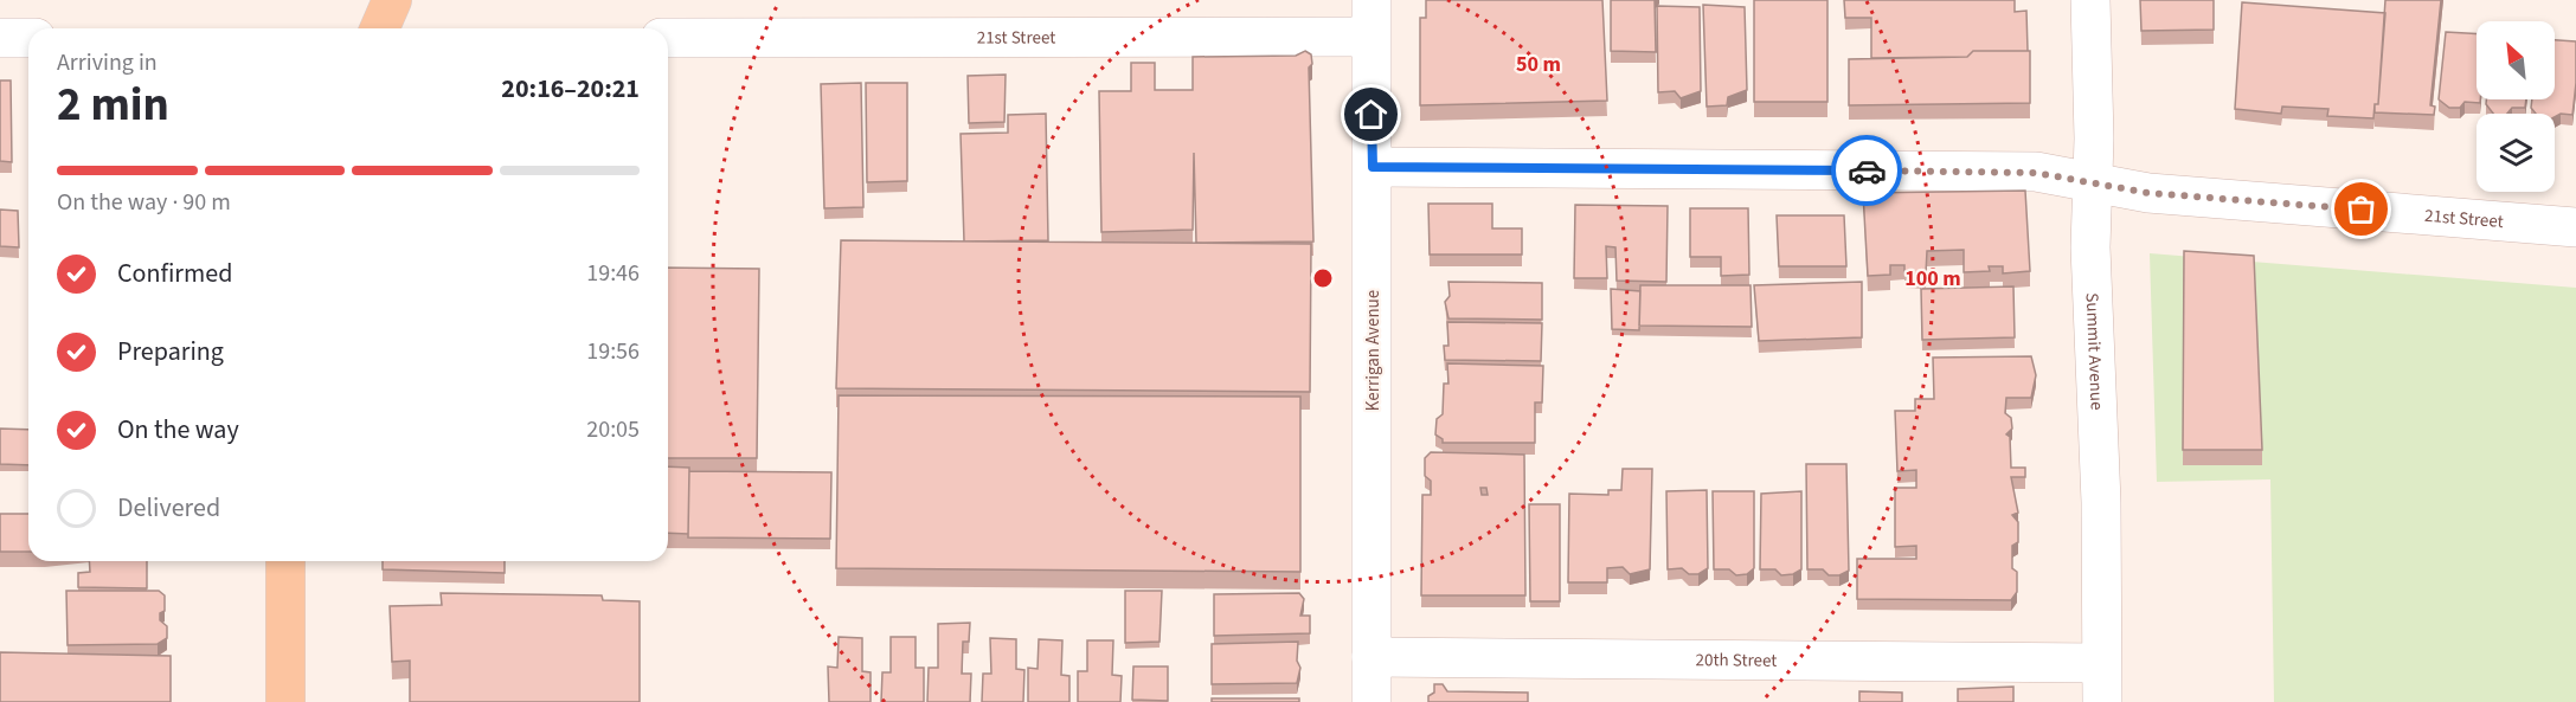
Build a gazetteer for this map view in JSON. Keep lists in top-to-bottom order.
{
  "streets": {
    "street": [
      "21st Street",
      "Kerrigan Avenue",
      "Summit Avenue",
      "20th Street"
    ]
  },
  "crossings": [
    ["21st Street", "Kerrigan Avenue"],
    ["21st Street", "Summit Avenue"],
    ["Kerrigan Avenue", "20th Street"],
    ["Summit Avenue", "20th Street"]
  ],
  "north": "top left",
  "page": {
    "heading": ["2 min", "Arriving in", "20:16–20:21"],
    "bar": "On the way · 90 m",
    "list": [
      ["Confirmed", "19:46"],
      ["Preparing", "19:56"],
      ["On the way", "20:05"],
      "Delivered"
    ]
  },
  "rings": ["50 m", "100 m"]
}
